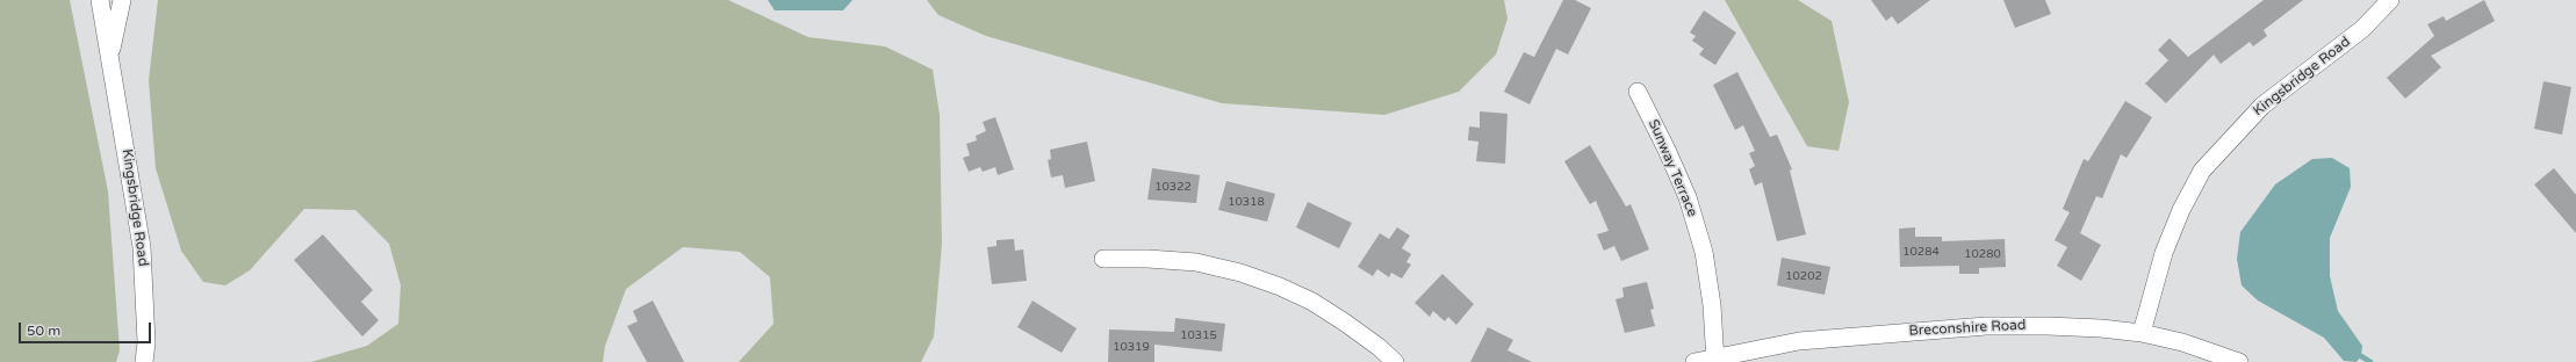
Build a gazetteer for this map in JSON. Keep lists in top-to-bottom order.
{
  "streets": {
    "street": ["Kingsbridge Road", "Sunway Terrace", "Breconshire Road"]
  },
  "crossings": [
    ["Kingsbridge Road", "Breconshire Road"],
    ["Sunway Terrace", "Breconshire Road"]
  ],
  "house_numbers": [
    "10322",
    "10318",
    "10284",
    "10280",
    "10202",
    "10315",
    "10319"
  ],
  "scale_bar": "50 m"
}
